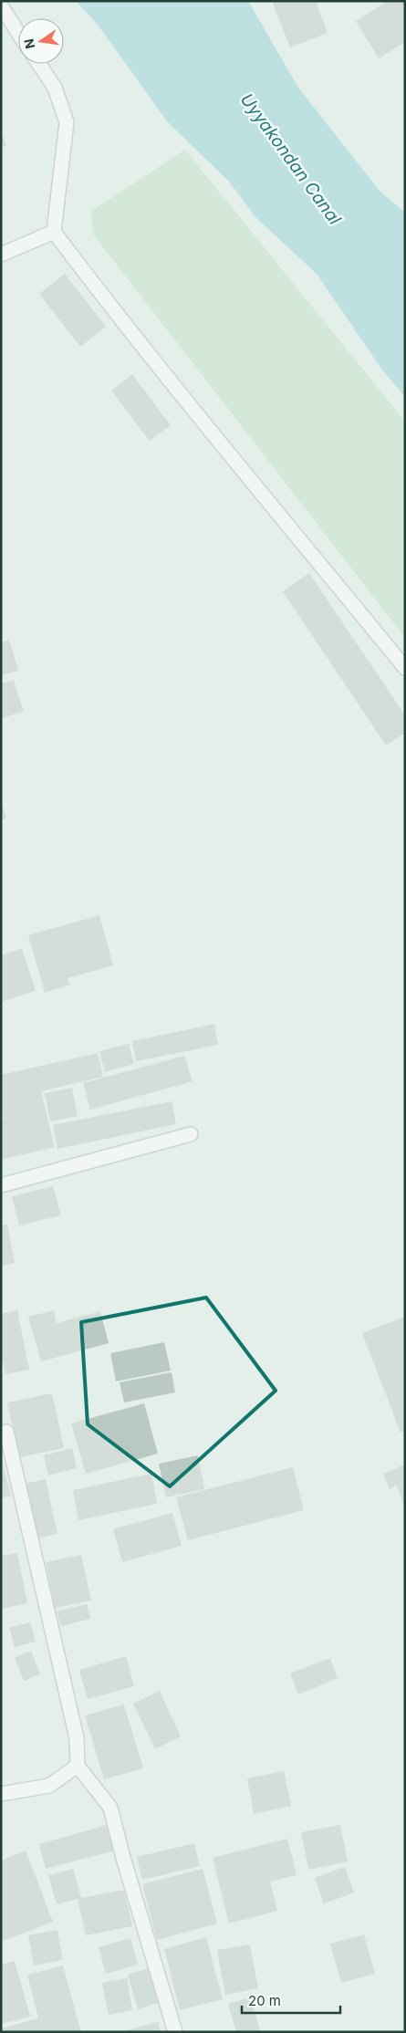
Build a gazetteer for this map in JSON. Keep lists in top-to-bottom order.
{
  "water": ["Uyyakondan Canal"],
  "scale_bar": "20 m",
  "north": "left"
}
